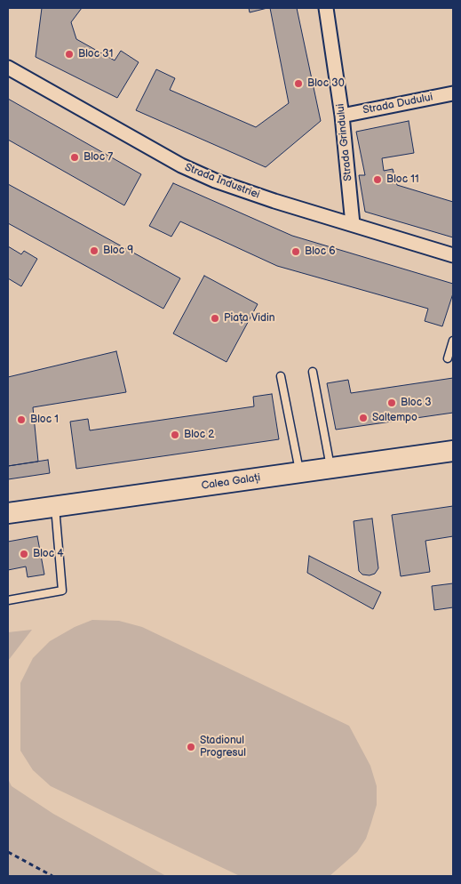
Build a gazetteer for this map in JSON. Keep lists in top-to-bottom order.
{
  "streets": {
    "main road": ["Calea Galați"],
    "street": ["Strada Dudului", "Strada Grindului", "Strada Industriei"]
  },
  "crossings": [
    ["Strada Dudului", "Strada Grindului"],
    ["Strada Grindului", "Strada Industriei"]
  ],
  "places": [
    "Bloc 31",
    "Bloc 30",
    "Bloc 7",
    "Bloc 11",
    "Bloc 9",
    "Bloc 6",
    "Piața Vidin",
    "Bloc 3",
    "Saltempo",
    "Bloc 1",
    "Bloc 2",
    "Bloc 4",
    "Stadionul Progresul"
  ]
}
